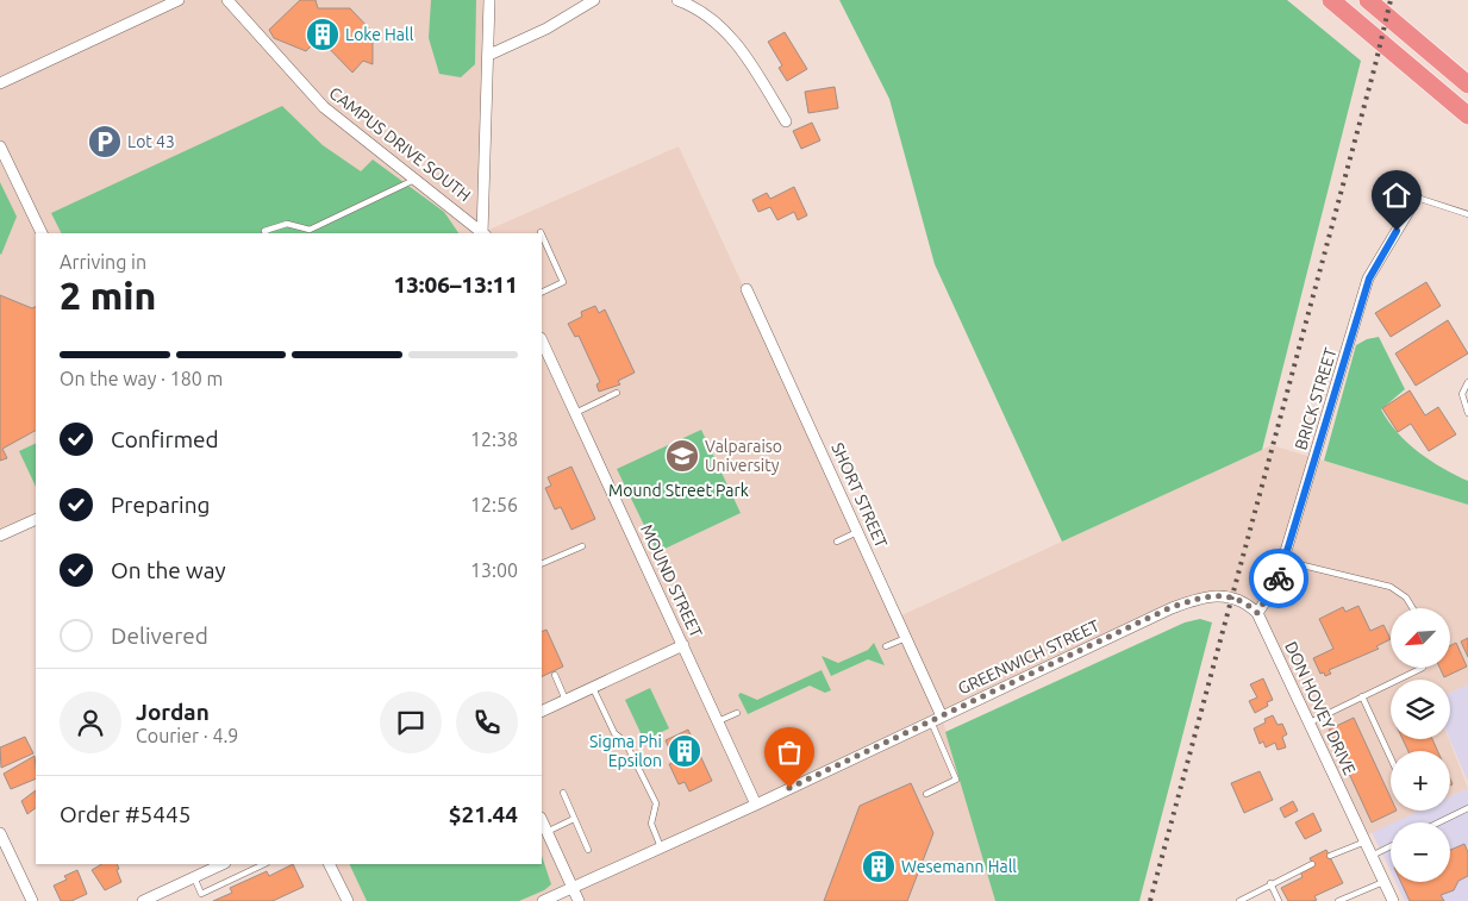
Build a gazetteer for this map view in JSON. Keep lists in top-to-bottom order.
{
  "streets": {
    "street": [
      "CAMPUS DRIVE SOUTH",
      "BRICK STREET",
      "SHORT STREET",
      "MOUND STREET",
      "GREENWICH STREET",
      "DON HOVEY DRIVE"
    ]
  },
  "crossings": [
    ["BRICK STREET", "GREENWICH STREET"],
    ["BRICK STREET", "DON HOVEY DRIVE"],
    ["SHORT STREET", "GREENWICH STREET"],
    ["MOUND STREET", "GREENWICH STREET"],
    ["GREENWICH STREET", "DON HOVEY DRIVE"]
  ],
  "parks": ["Mound Street Park"],
  "places": {
    "building": ["Loke Hall", "Sigma Phi Epsilon", "Wesemann Hall"],
    "parking": ["Lot 43"],
    "school or university": ["Valparaiso University"]
  },
  "north": "bottom left",
  "page": {
    "heading": ["2 min", "Arriving in", "13:06–13:11"],
    "panel": [
      "Jordan",
      "Courier · 4.9",
      "Order #5445",
      "$21.44"
    ],
    "bar": "On the way · 180 m",
    "list": [
      ["Confirmed", "12:38"],
      ["Preparing", "12:56"],
      ["On the way", "13:00"],
      "Delivered"
    ],
    "map_buttons": ["+", "−"]
  }
}
